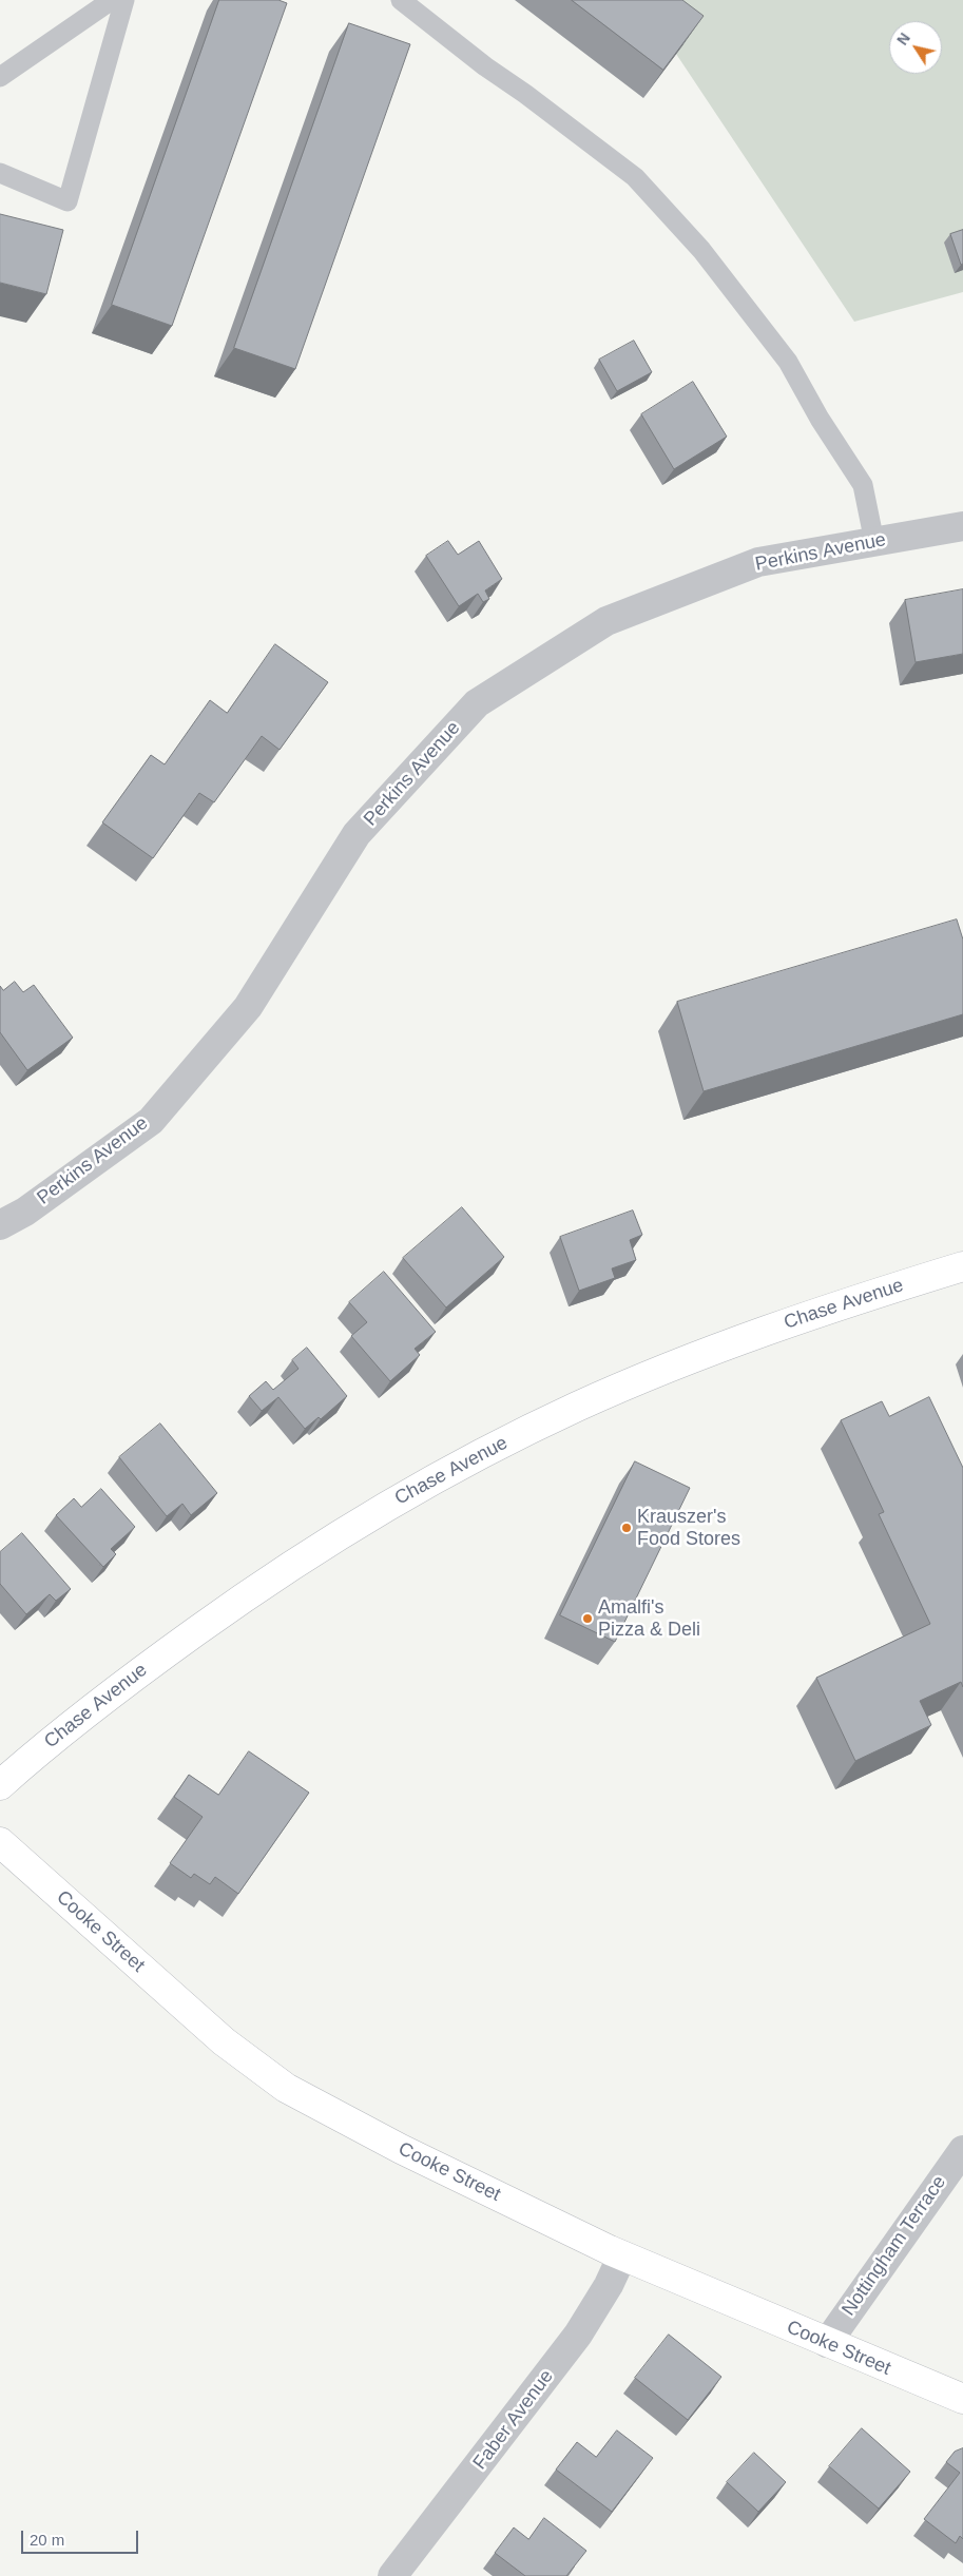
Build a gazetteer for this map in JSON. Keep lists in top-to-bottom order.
{
  "streets": {
    "main road": ["Chase Avenue", "Cooke Street"],
    "street": ["Perkins Avenue", "Nottingham Terrace", "Faber Avenue"]
  },
  "crossings": [
    ["Cooke Street", "Nottingham Terrace"],
    ["Cooke Street", "Faber Avenue"]
  ],
  "places": ["Krauszer's Food Stores", "Amalfi's Pizza & Deli"],
  "scale_bar": "20 m",
  "north": "top left"
}
